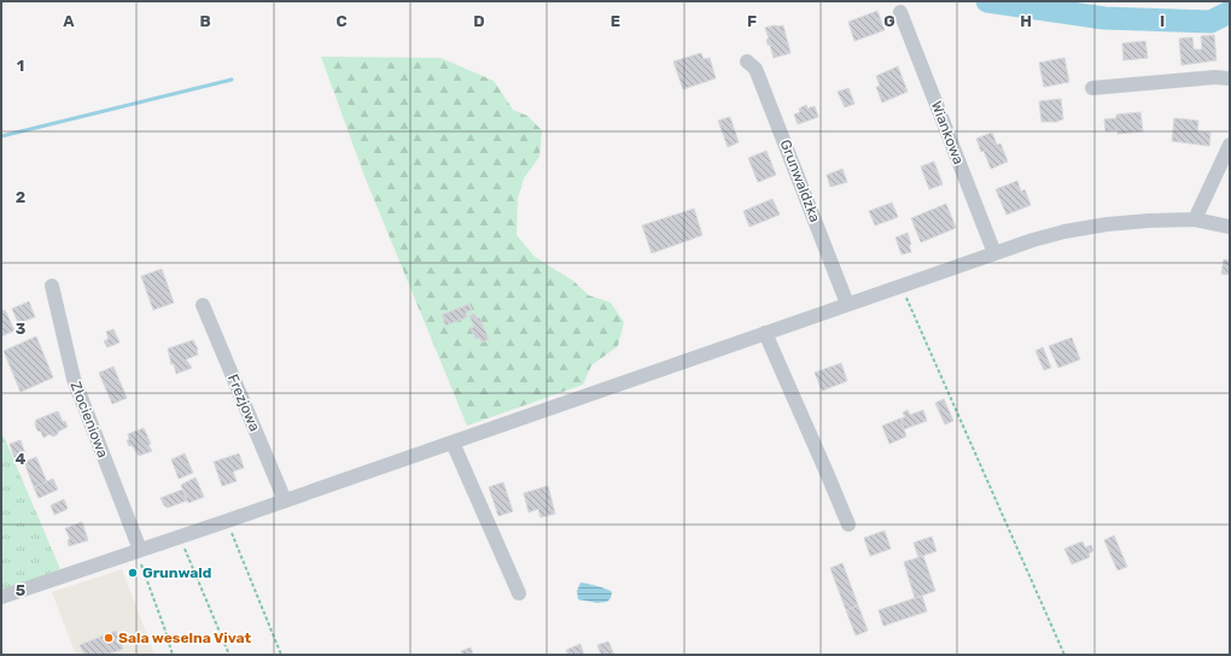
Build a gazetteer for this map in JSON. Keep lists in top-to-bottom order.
{
  "streets": {
    "street": [
      "Wiankowa",
      "Grunwaldzka",
      "Frezjowa",
      "Złocieniowa"
    ]
  },
  "places": ["Grunwald", "Sala weselna Vivat"],
  "grid": {
    "columns": [
      "A",
      "B",
      "C",
      "D",
      "E",
      "F",
      "G",
      "H",
      "I"
    ],
    "rows": [
      "1",
      "2",
      "3",
      "4",
      "5"
    ]
  }
}
